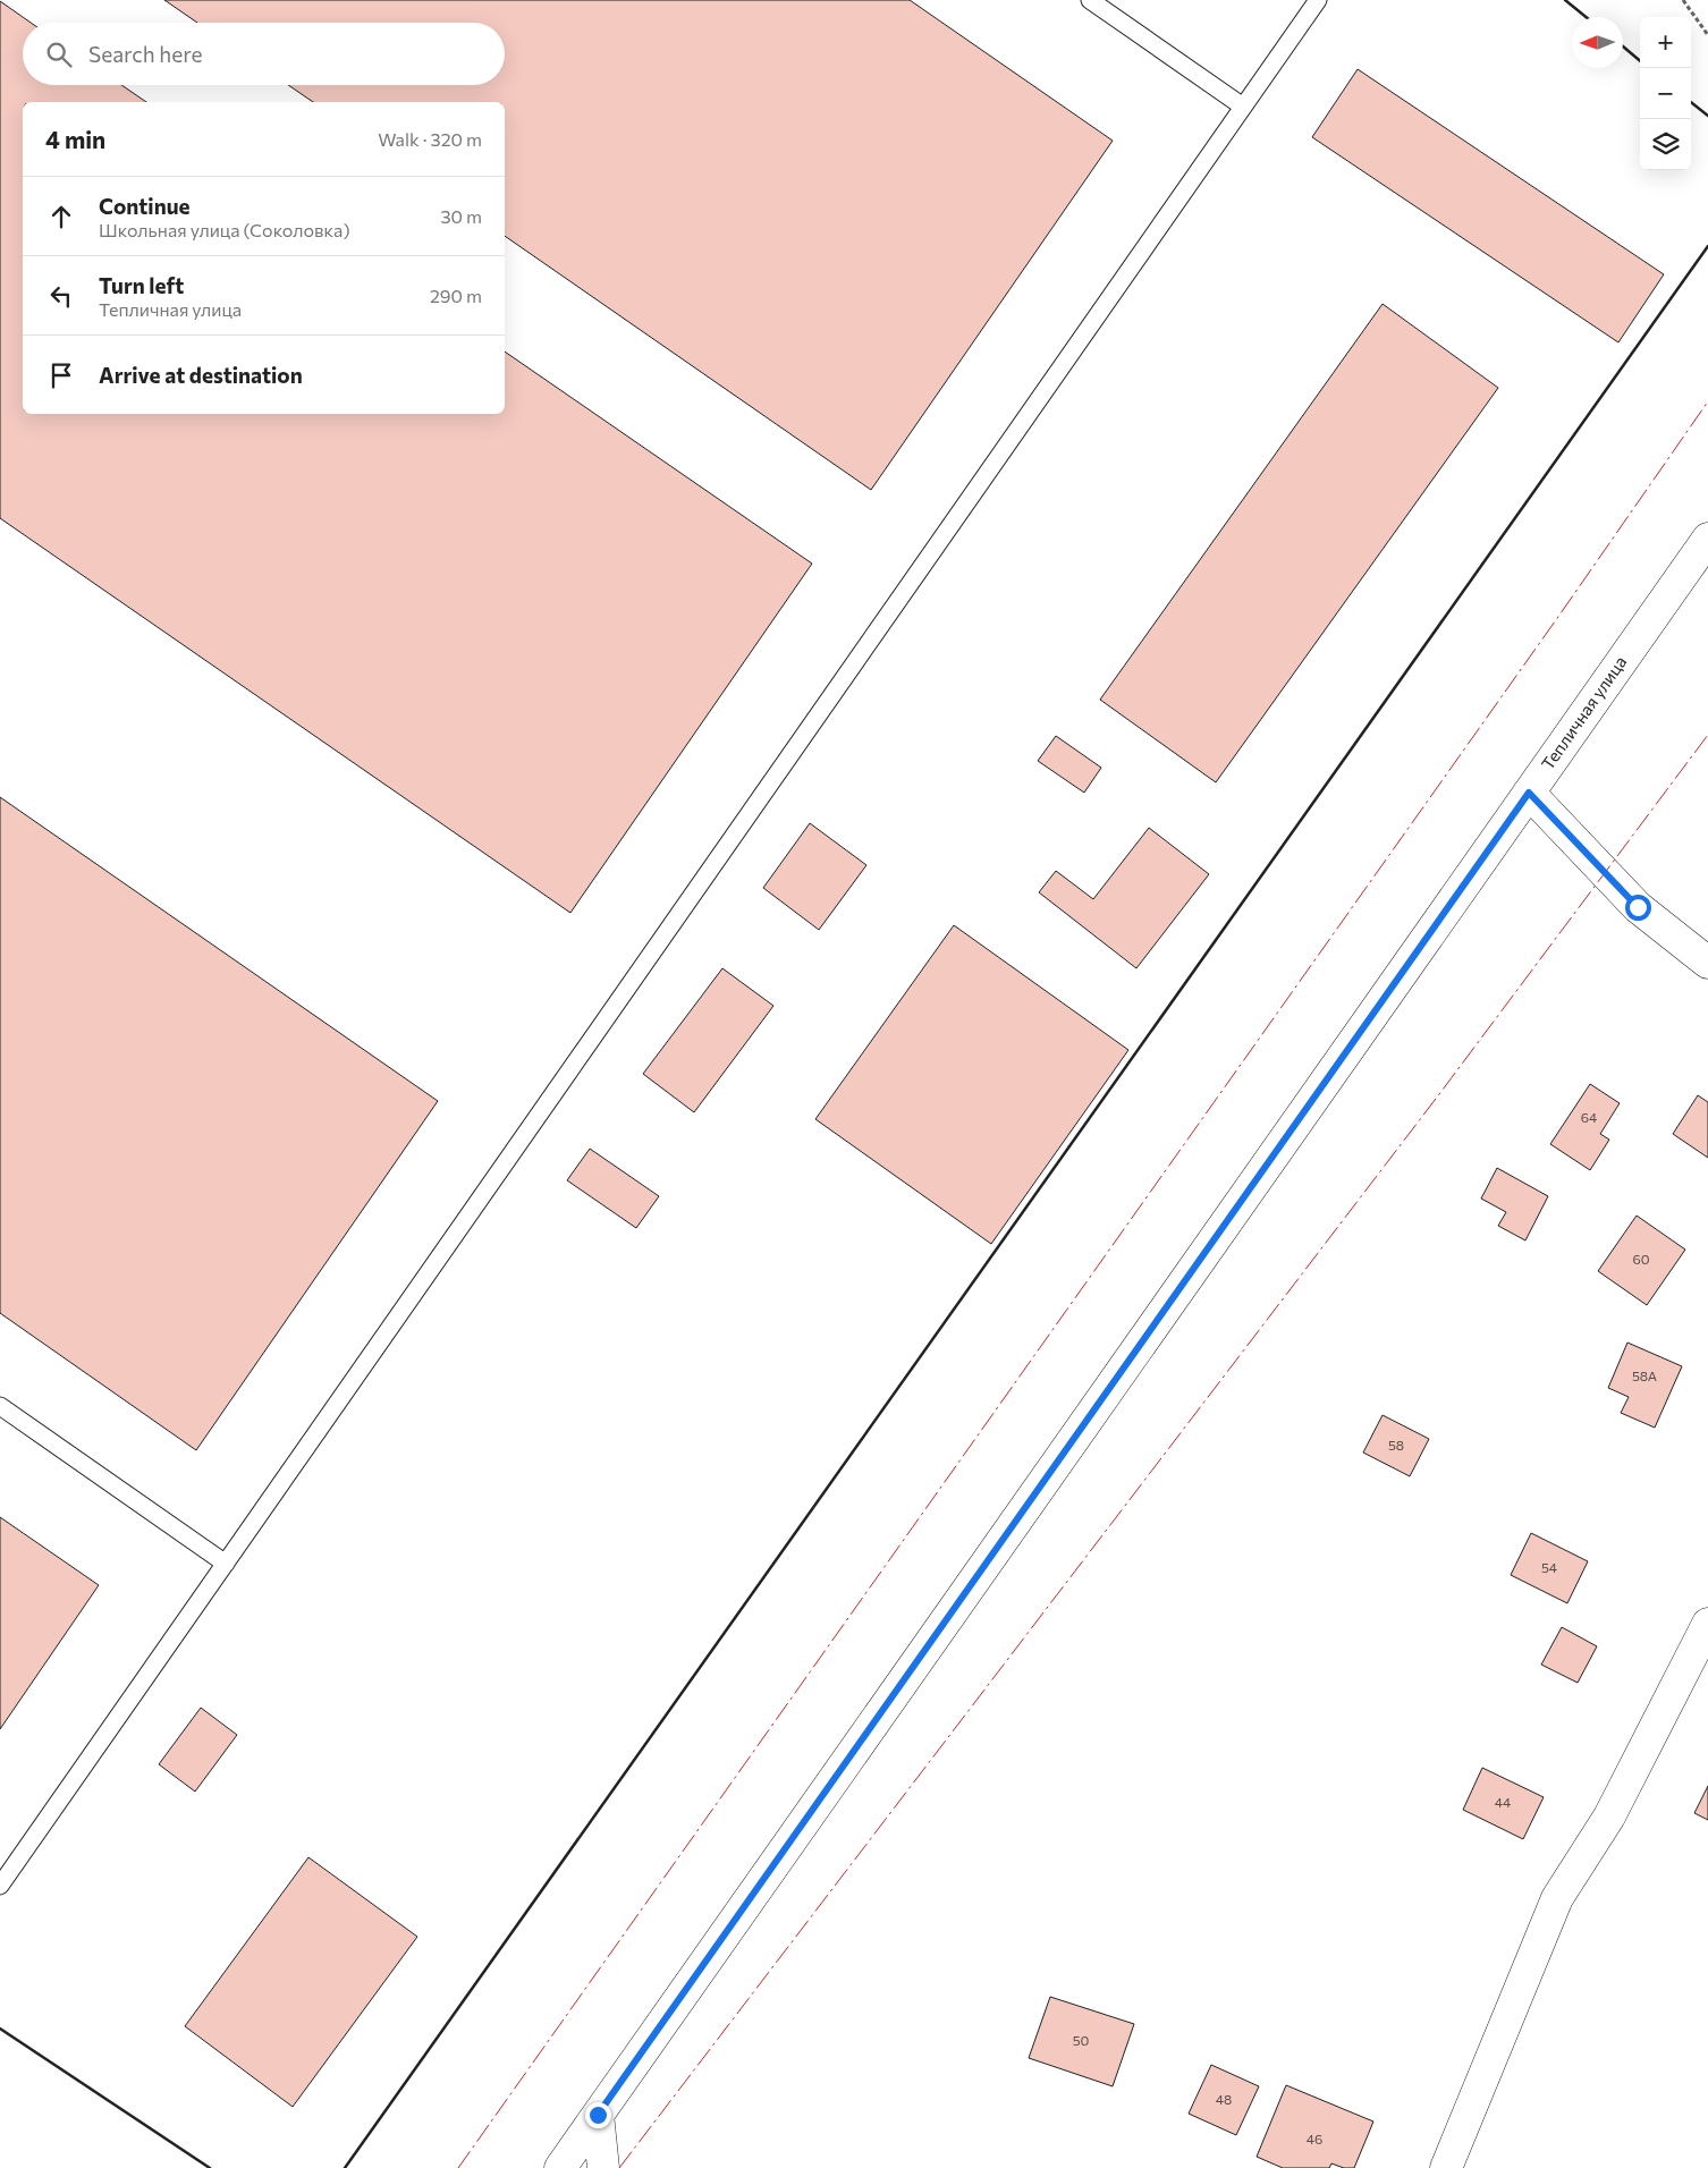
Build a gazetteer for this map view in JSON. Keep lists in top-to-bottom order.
{
  "streets": {
    "street": ["Тепличная улица"]
  },
  "house_numbers": [
    "64",
    "60",
    "58А",
    "58",
    "54",
    "44",
    "50",
    "48",
    "46"
  ],
  "north": "left",
  "page": {
    "map_buttons": ["+", "−"],
    "search": "Search here",
    "heading": ["4 min", "Walk · 320 m"],
    "list": [
      ["Continue", "Школьная улица (Соколовка)", "30 m"],
      ["Turn left", "Тепличная улица", "290 m"],
      "Arrive at destination"
    ]
  }
}
